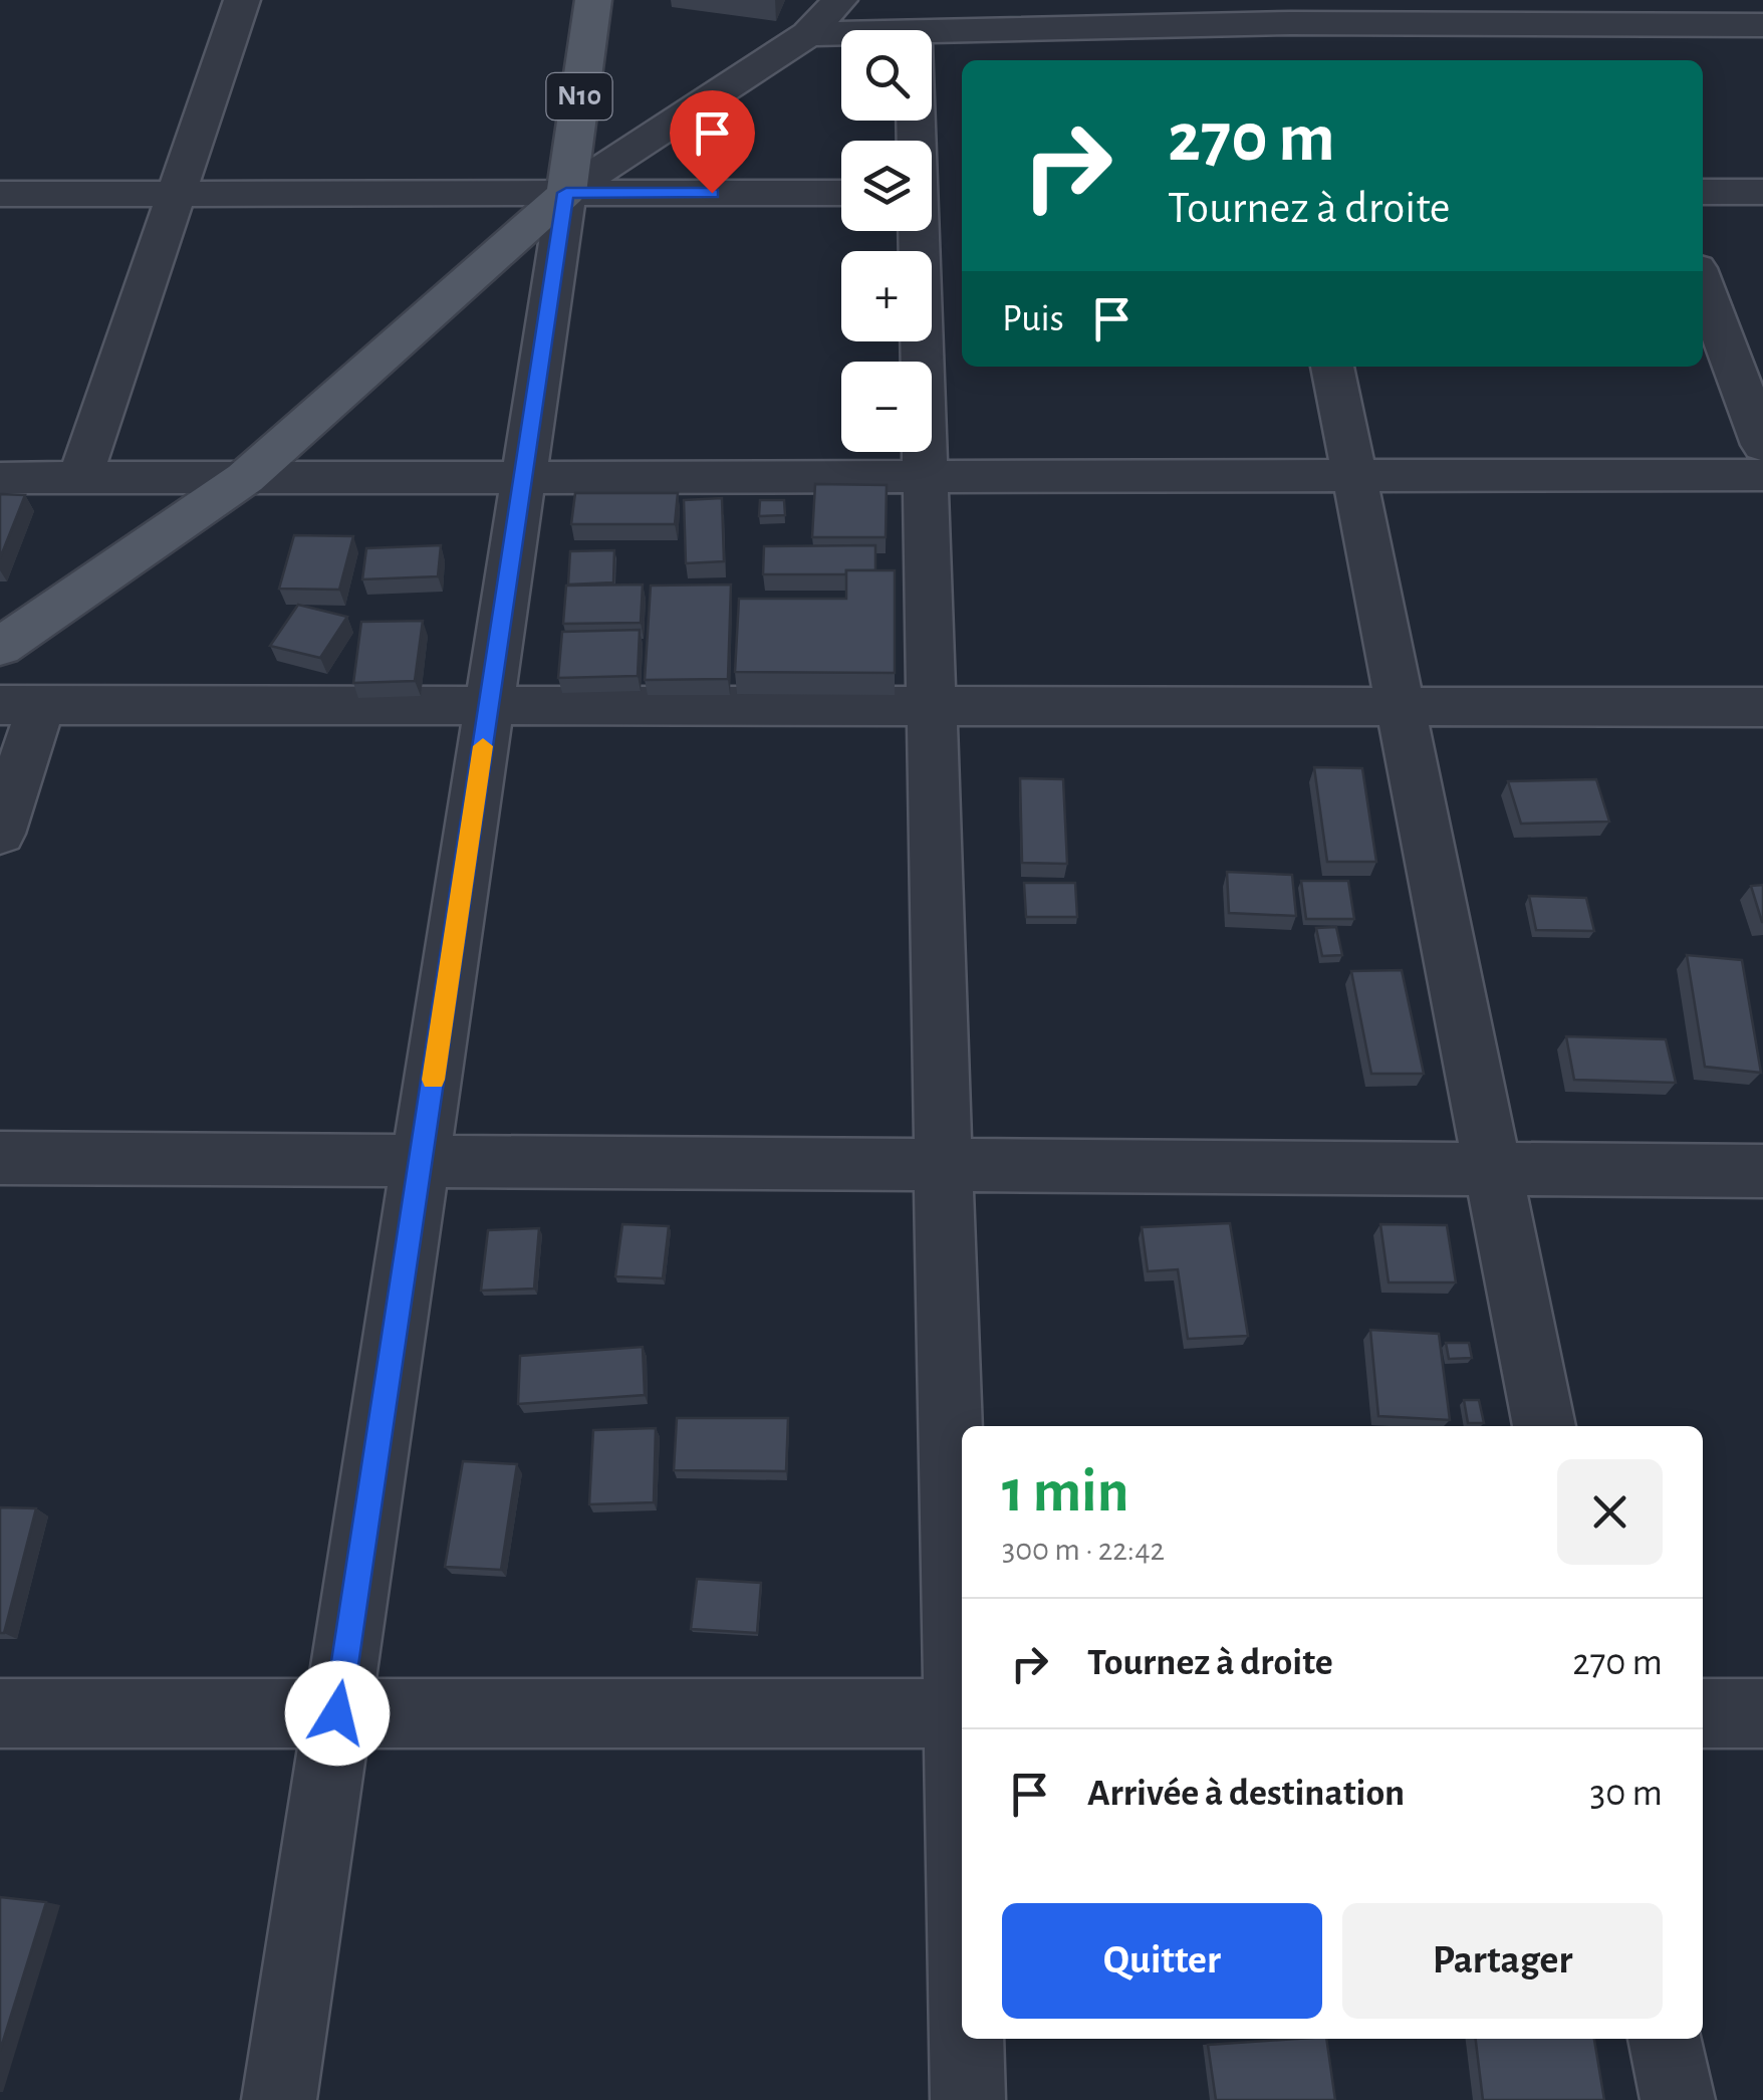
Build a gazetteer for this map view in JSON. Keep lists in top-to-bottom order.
{
  "streets": {
    "main road": ["N10"]
  },
  "page": {
    "map_buttons": ["+", "−"],
    "turn": ["270 m", "Tournez à droite"],
    "then": "Puis",
    "heading": ["1 min", "300 m · 22:42"],
    "list": [
      {
        "name": "Tournez à droite",
        "value": "270 m"
      },
      {
        "name": "Arrivée à destination",
        "value": "30 m"
      }
    ],
    "buttons": ["Quitter", "Partager"]
  }
}
